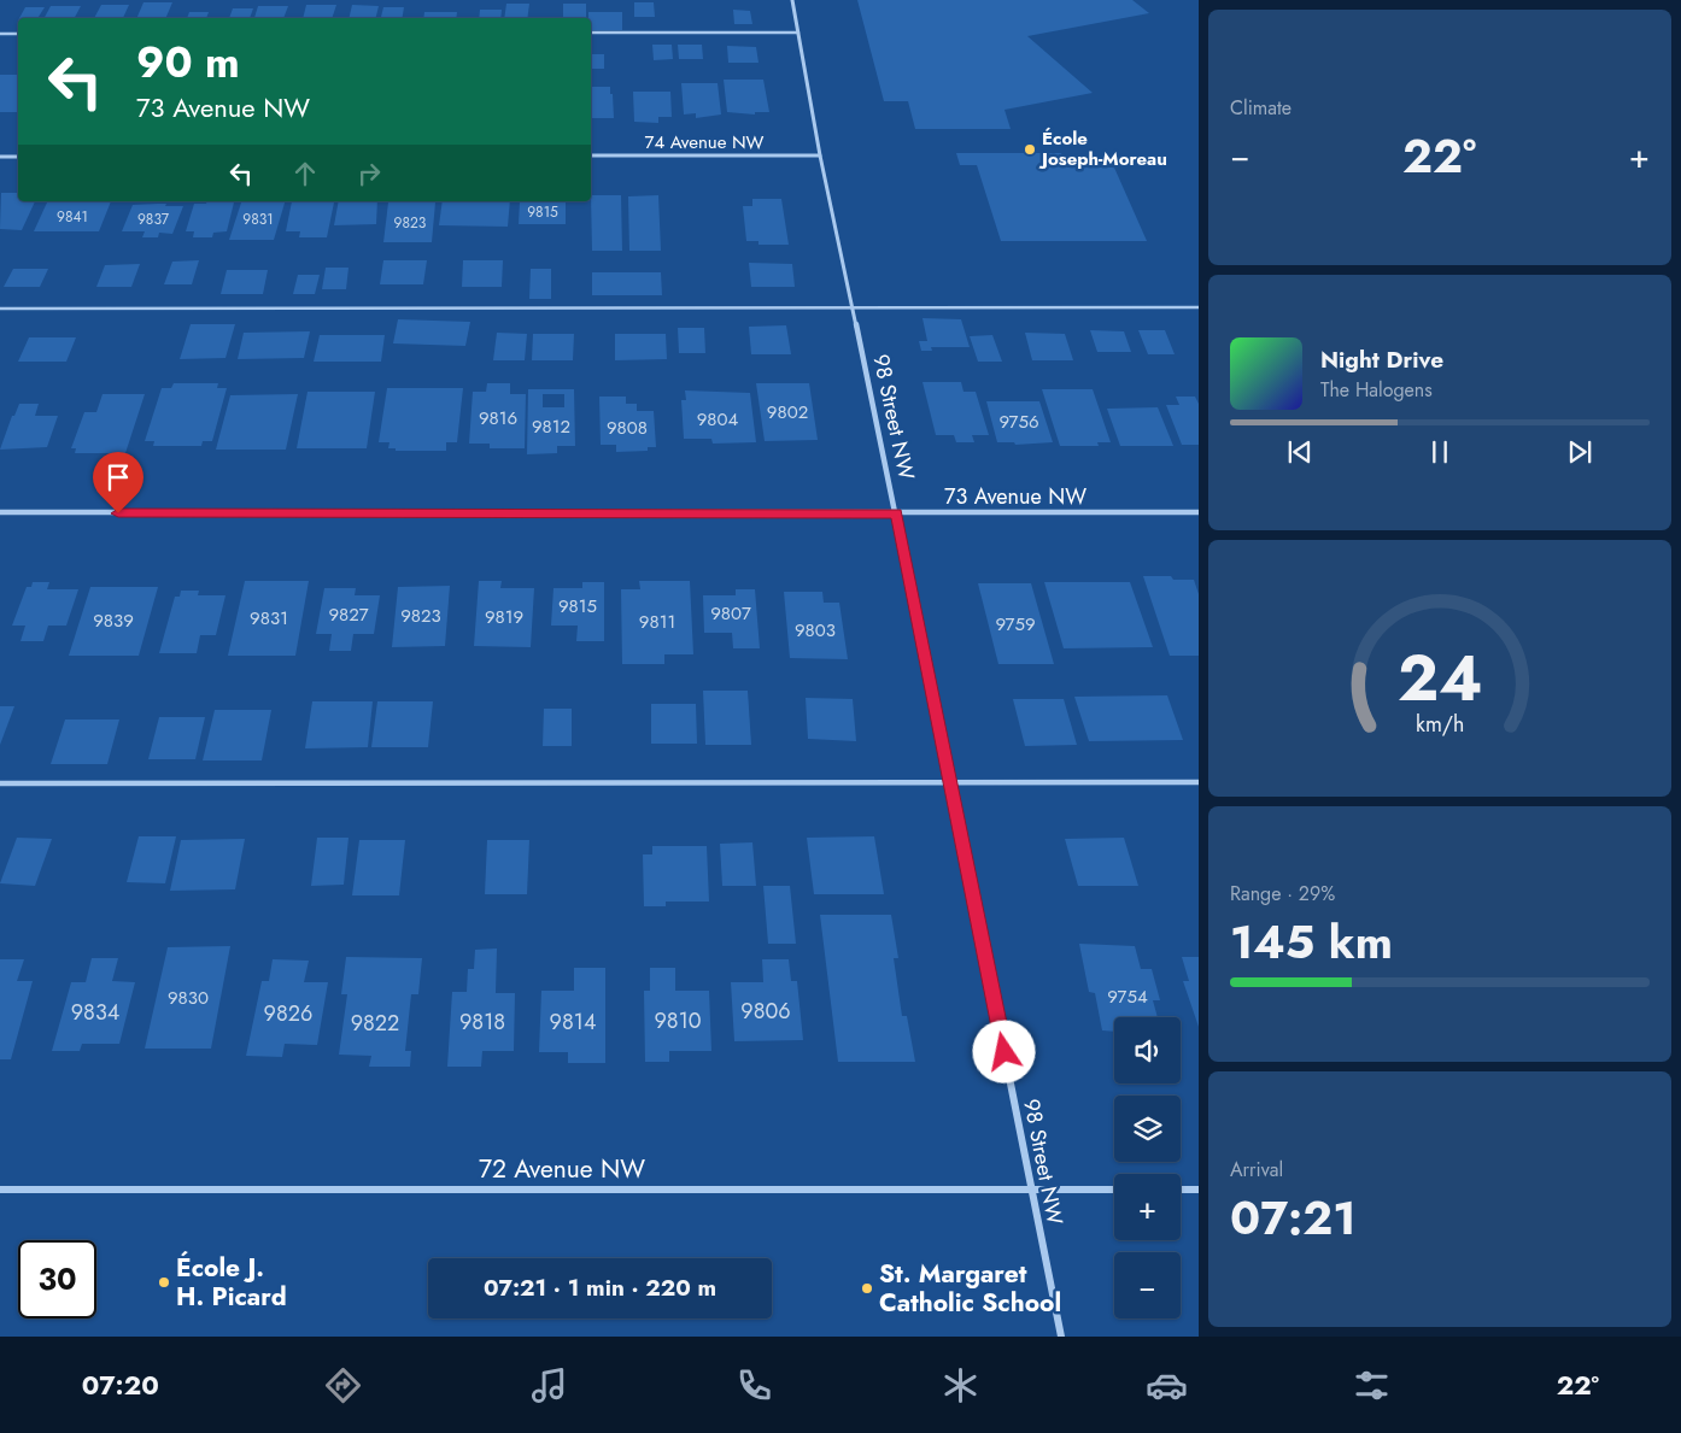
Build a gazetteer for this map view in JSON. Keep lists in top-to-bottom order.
{
  "streets": {
    "street": [
      "74 Avenue NW",
      "98 Street NW",
      "73 Avenue NW",
      "72 Avenue NW"
    ]
  },
  "crossings": [
    ["74 Avenue NW", "98 Street NW"],
    ["98 Street NW", "73 Avenue NW"],
    ["98 Street NW", "72 Avenue NW"]
  ],
  "places": ["École Joseph-Moreau", "École J. H. Picard", "St. Margaret Catholic School"],
  "house_numbers": [
    "9815",
    "9841",
    "9837",
    "9831",
    "9823",
    "9802",
    "9816",
    "9804",
    "9756",
    "9812",
    "9808",
    "9815",
    "9807",
    "9827",
    "9823",
    "9819",
    "9831",
    "9839",
    "9811",
    "9759",
    "9803",
    "9754",
    "9830",
    "9806",
    "9834",
    "9826",
    "9810",
    "9818",
    "9814",
    "9822"
  ],
  "page": {
    "tile": [
      "Climate",
      ["Range · 29%", "145 km"],
      ["Arrival", "07:21"]
    ],
    "turn": ["90 m", "73 Avenue NW"],
    "heat": ["−", "22°", "+"],
    "song": ["Night Drive", "The Halogens"],
    "map_buttons": ["+", "−"],
    "limit": "30",
    "trip": "07:21 · 1 min · 220 m",
    "tabs": ["07:20", "22°"],
    "gauge": ["24", "km/h"]
  }
}
